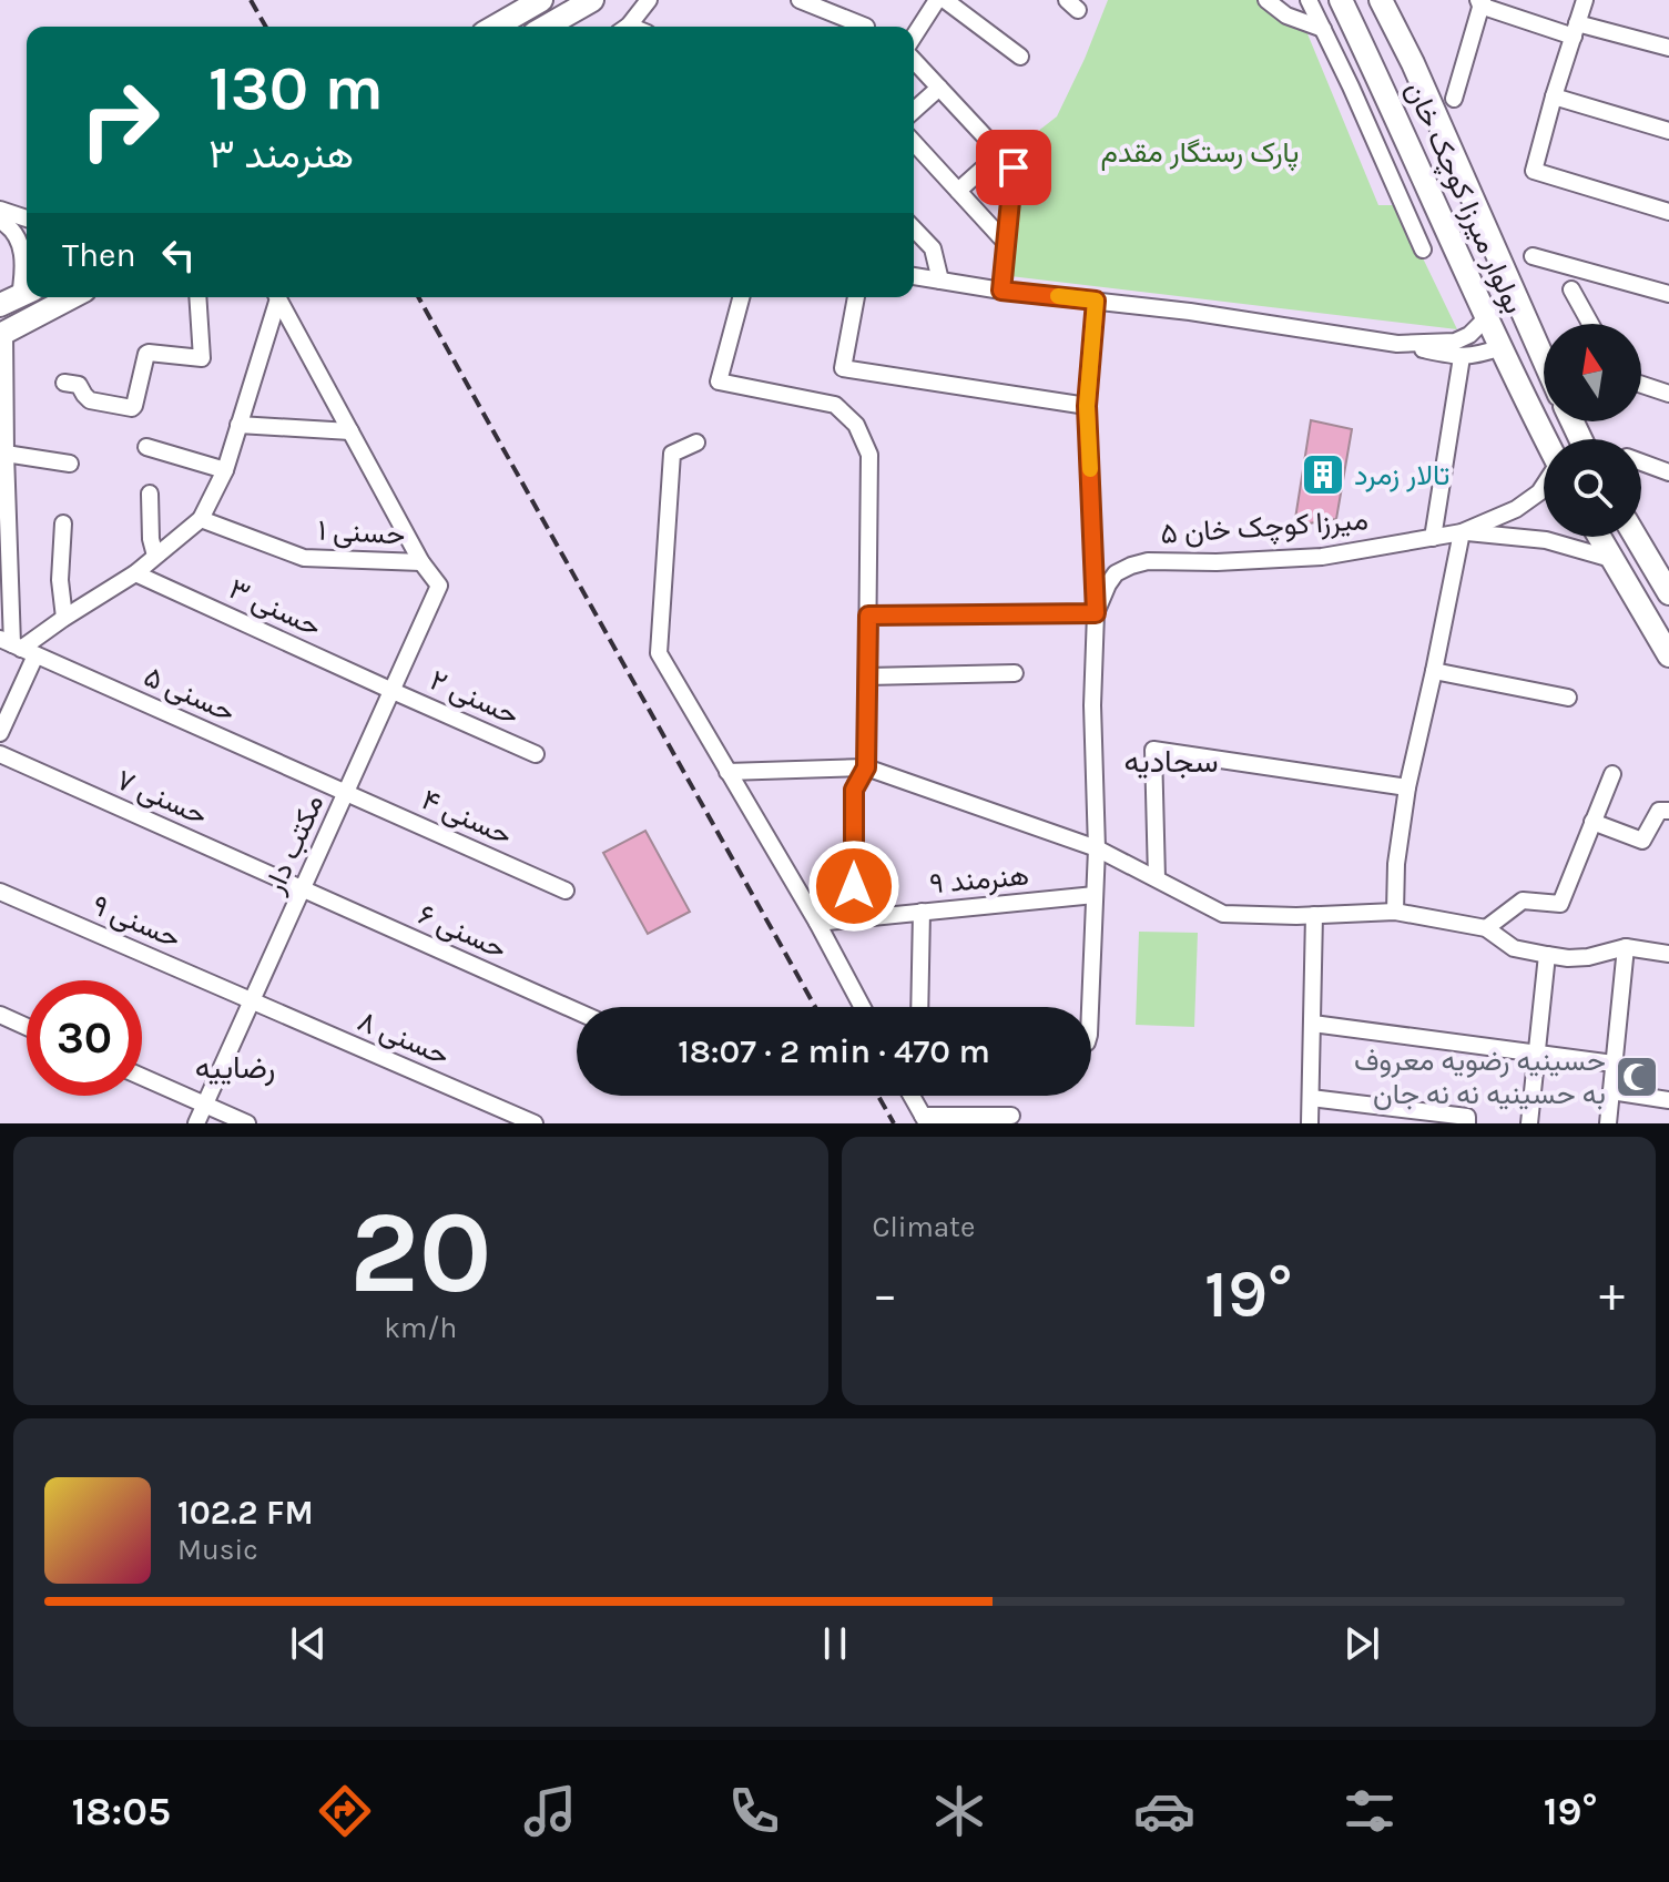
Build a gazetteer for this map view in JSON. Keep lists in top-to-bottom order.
{
  "streets": {
    "main road": ["بولوار میرزا کوچک خان"],
    "street": [
      "میرزا کوچک خان ۵",
      "حسنی ۱",
      "حسنی ۳",
      "حسنی ۵",
      "حسنی ۲",
      "حسنی ۷",
      "حسنی ۴",
      "مکتب دار",
      "هنرمند ۹",
      "حسنی ۹",
      "حسنی ۶",
      "حسنی ۸"
    ]
  },
  "crossings": [
    ["حسنی ۱", "مکتب دار"],
    ["حسنی ۳", "حسنی ۲"],
    ["حسنی ۳", "مکتب دار"],
    ["حسنی ۵", "حسنی ۴"],
    ["حسنی ۵", "مکتب دار"],
    ["حسنی ۲", "مکتب دار"],
    ["حسنی ۷", "مکتب دار"],
    ["حسنی ۷", "حسنی ۶"],
    ["حسنی ۴", "مکتب دار"],
    ["مکتب دار", "حسنی ۹"],
    ["مکتب دار", "حسنی ۶"],
    ["مکتب دار", "حسنی ۸"],
    ["حسنی ۹", "حسنی ۸"]
  ],
  "districts": ["سجادیه", "رضاییه"],
  "parks": ["پارک رستگار مقدم"],
  "places": {
    "building": ["تالار زمرد"],
    "mosque": ["حسینیه رضویه معروف به حسینیه نه نه جان"]
  },
  "north": "top",
  "page": {
    "turn": ["130 m", "هنرمند ۳"],
    "then": "Then",
    "limit": "30",
    "trip": "18:07 · 2 min · 470 m",
    "tile": [
      ["20", "km/h"],
      "Climate"
    ],
    "heat": ["−", "19°", "+"],
    "song": ["102.2 FM", "Music"],
    "tabs": ["18:05", "19°"]
  }
}
